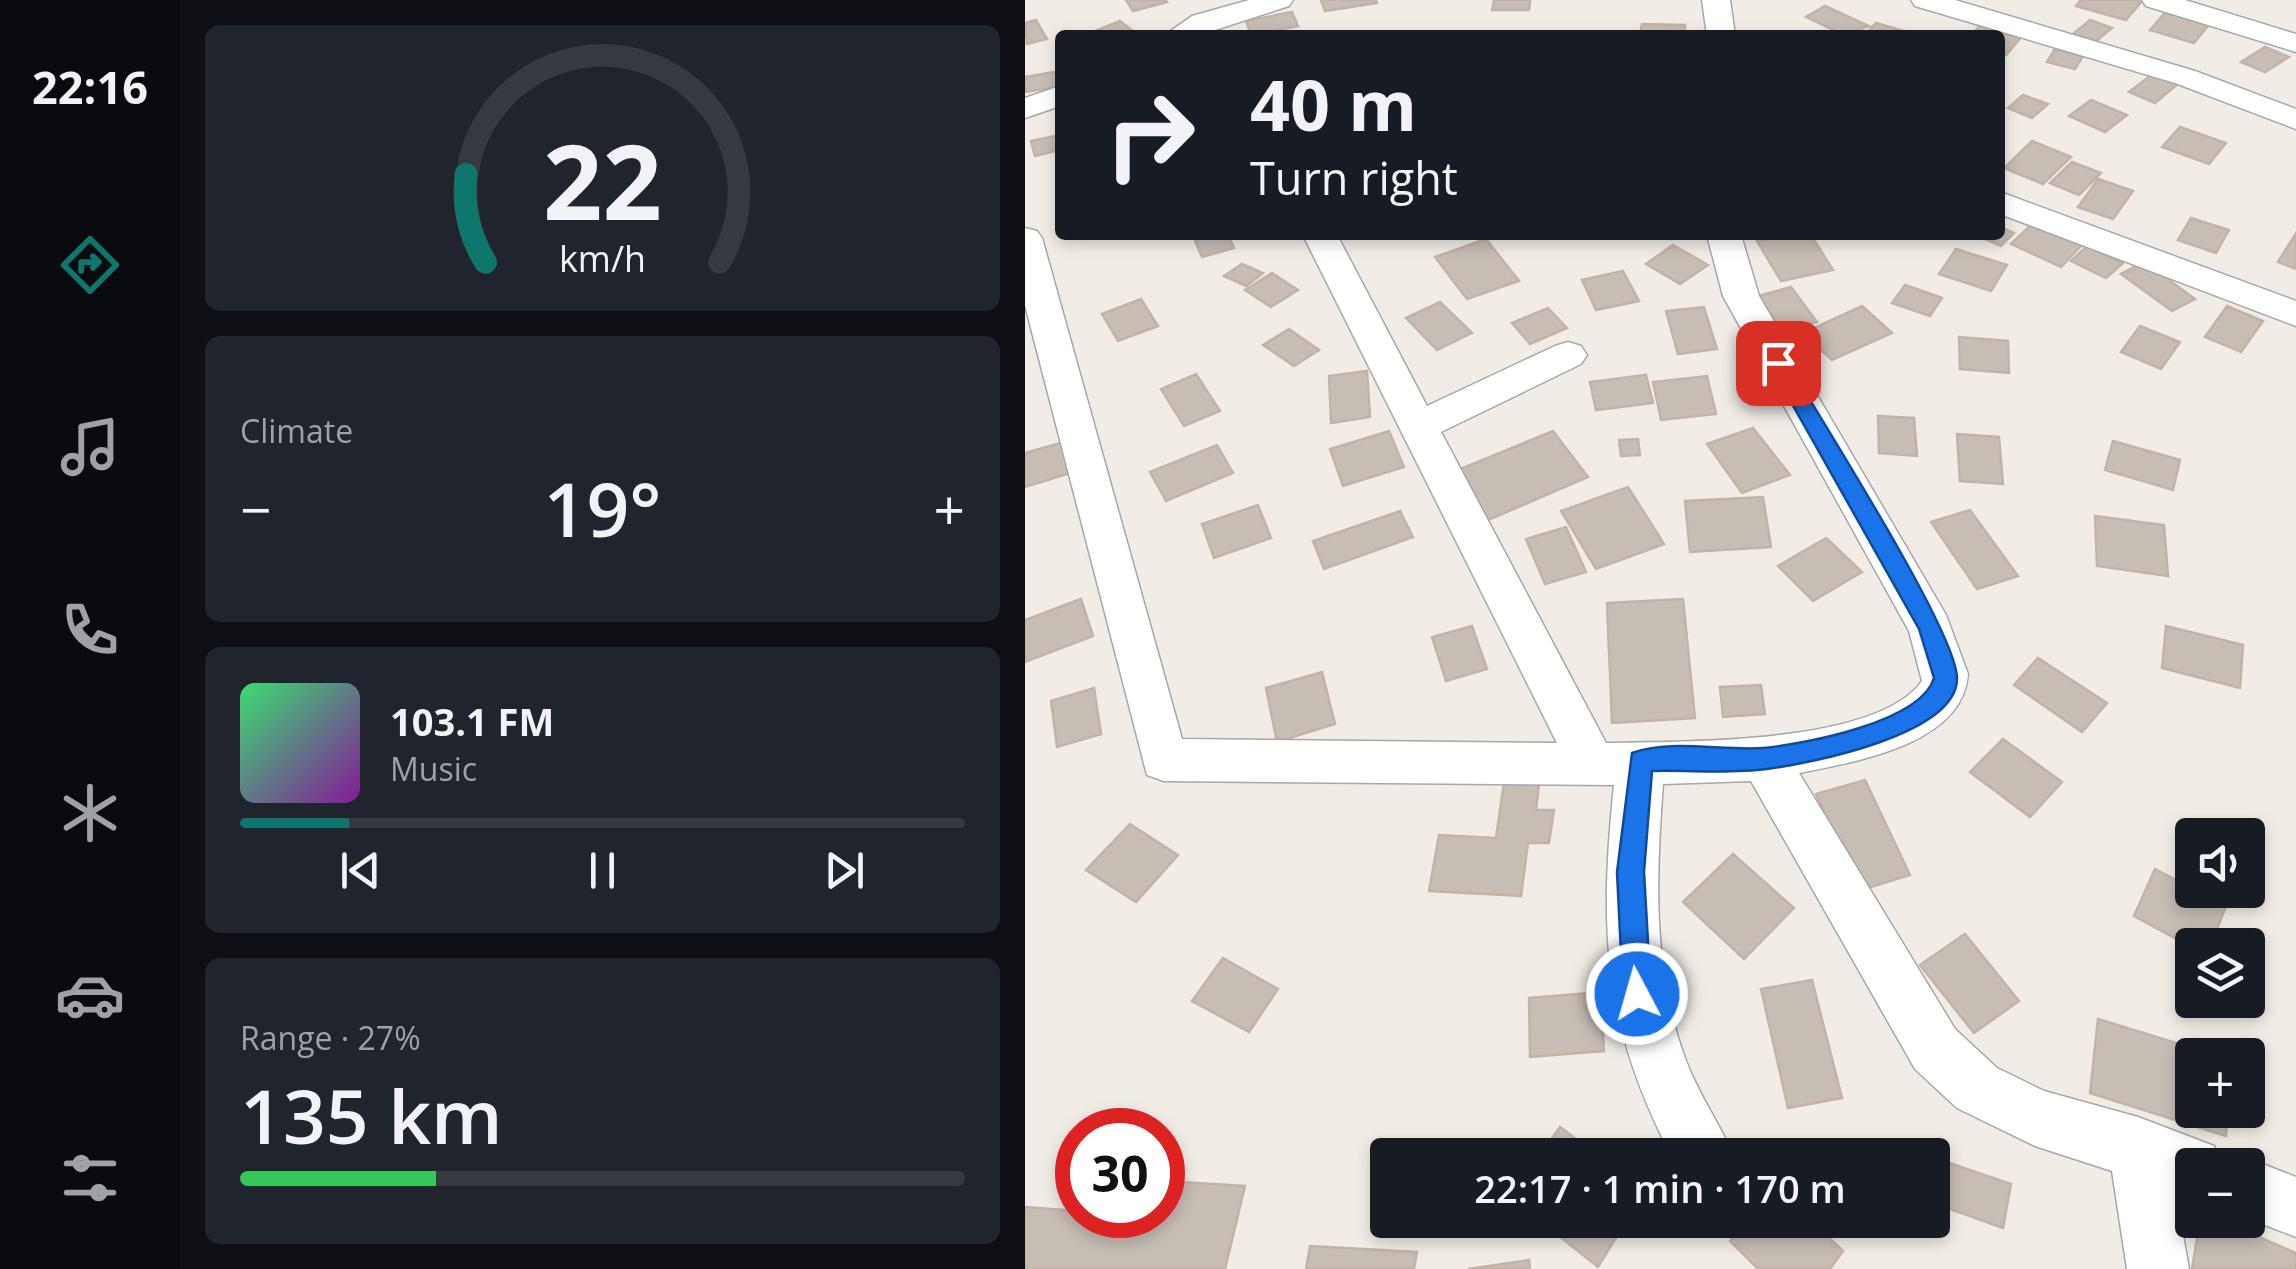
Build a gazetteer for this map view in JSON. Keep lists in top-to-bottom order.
{
  "page": {
    "tabs": "22:16",
    "turn": ["40 m", "Turn right"],
    "tile": [
      "Climate",
      ["Range · 27%", "135 km"]
    ],
    "heat": ["−", "19°", "+"],
    "song": ["103.1 FM", "Music"],
    "map_buttons": ["+", "−"],
    "limit": "30",
    "trip": "22:17 · 1 min · 170 m",
    "gauge": ["22", "km/h"]
  }
}
